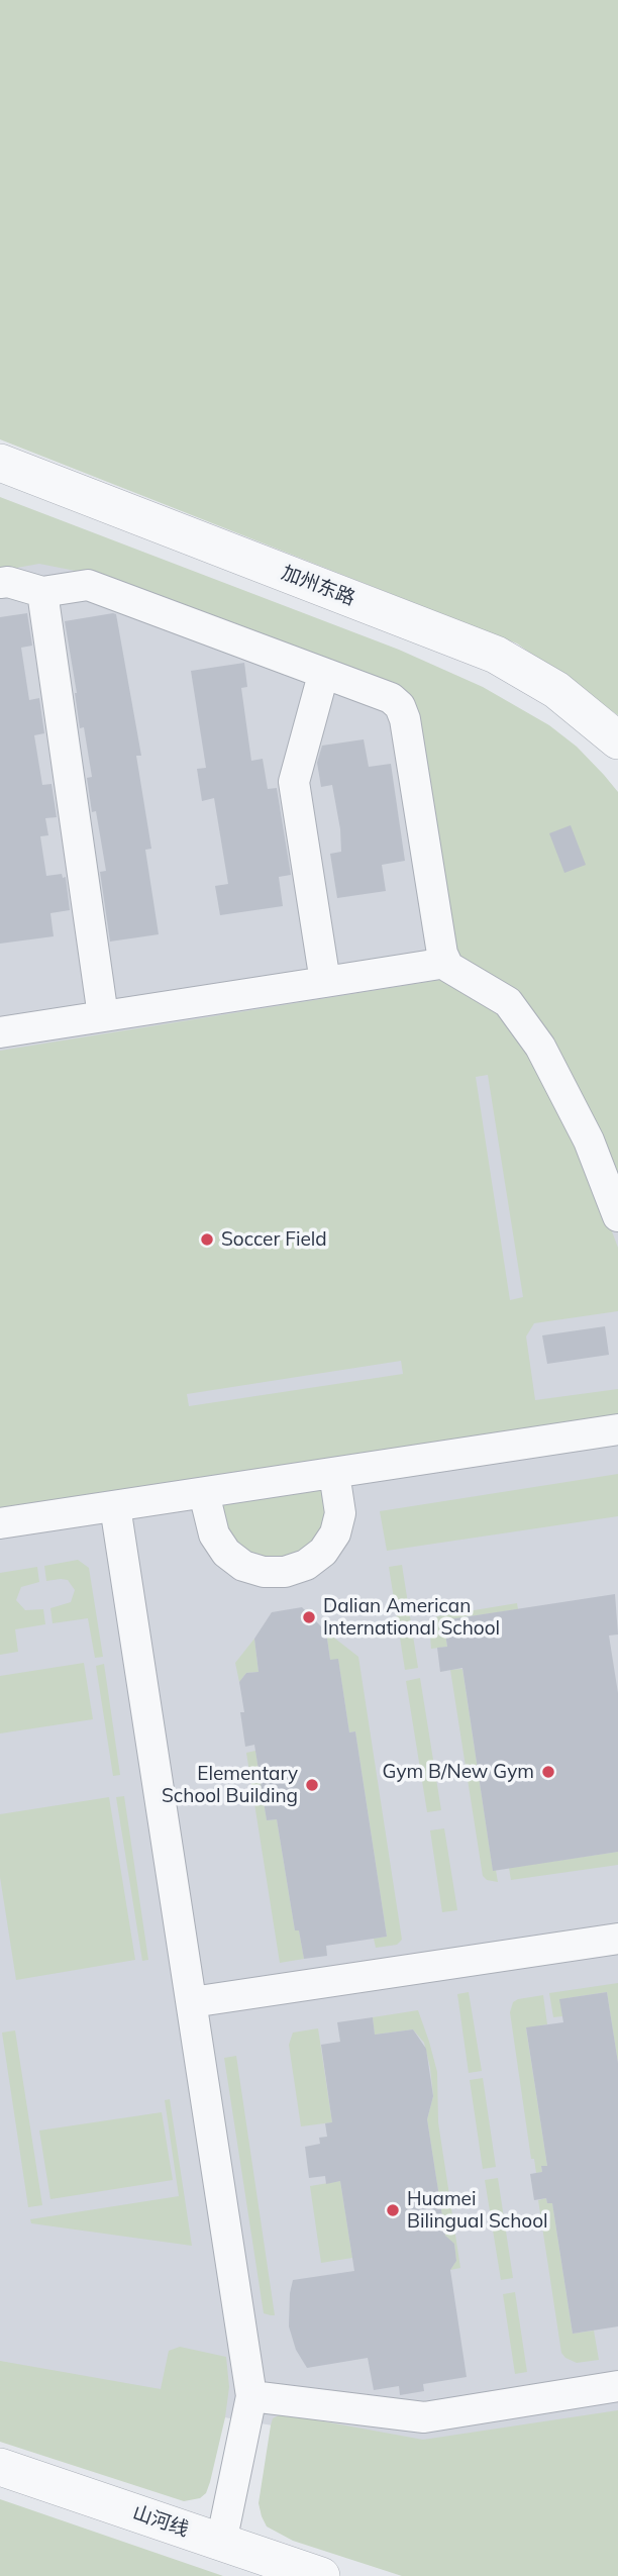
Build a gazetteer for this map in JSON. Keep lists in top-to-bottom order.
{
  "streets": {
    "street": ["加州东路", "山河线"]
  },
  "places": [
    "Soccer Field",
    "Dalian American International School",
    "Gym B/New Gym",
    "Elementary School Building",
    "Huamei Bilingual School"
  ]
}
